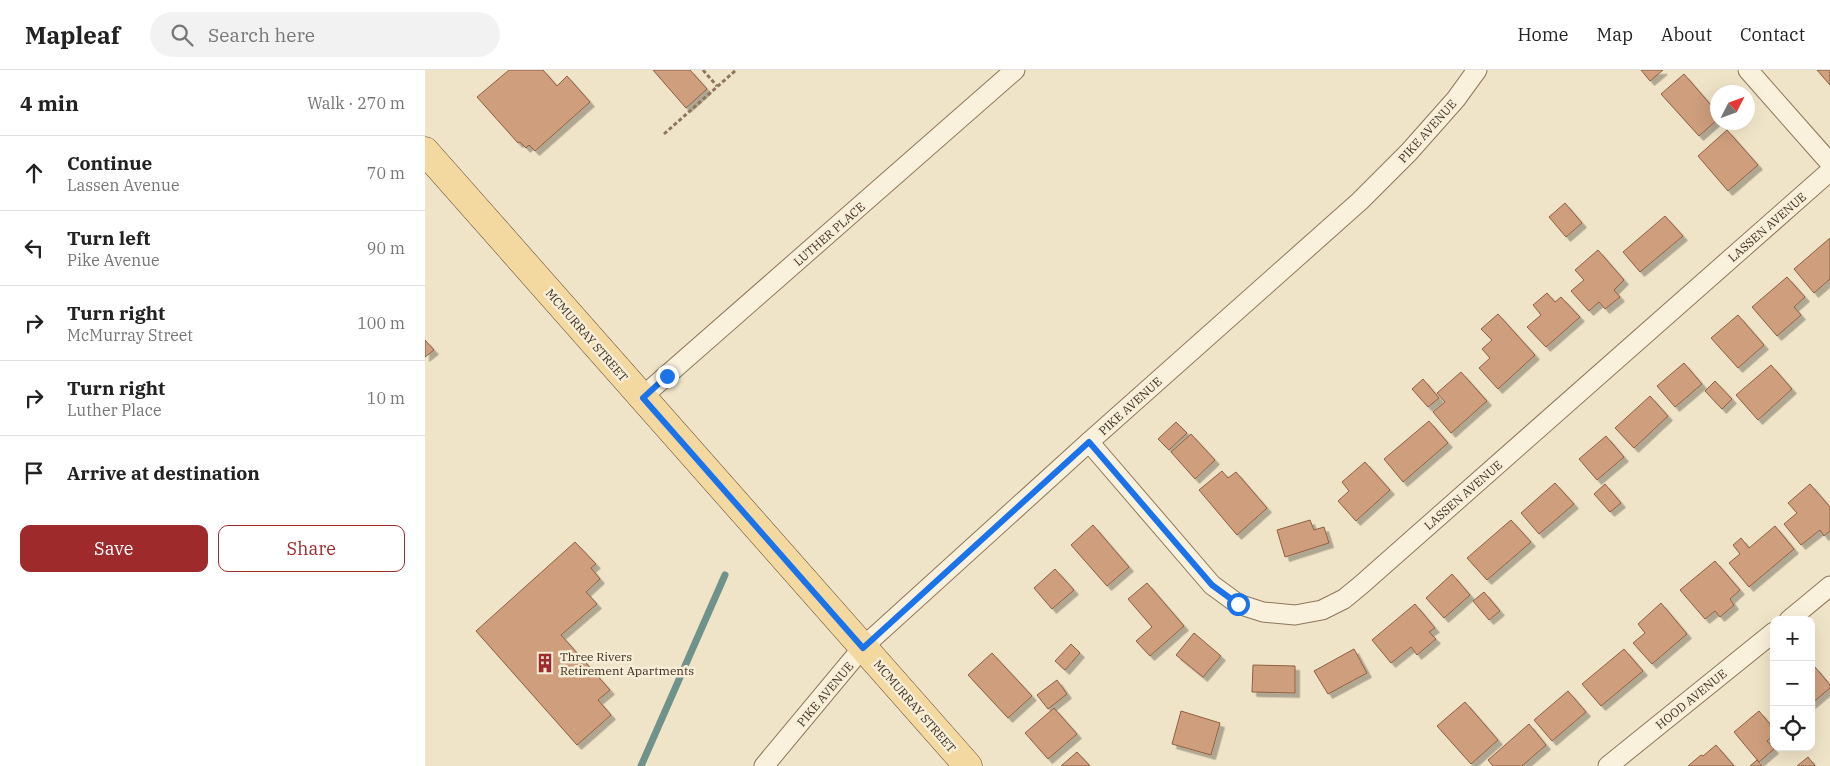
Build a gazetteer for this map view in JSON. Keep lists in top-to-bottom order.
{
  "streets": {
    "main road": ["MCMURRAY STREET"],
    "street": [
      "PIKE AVENUE",
      "LASSEN AVENUE",
      "LUTHER PLACE",
      "HOOD AVENUE"
    ]
  },
  "crossings": [
    ["PIKE AVENUE", "LASSEN AVENUE"],
    ["PIKE AVENUE", "MCMURRAY STREET"],
    ["LUTHER PLACE", "MCMURRAY STREET"]
  ],
  "places": {
    "building": ["Three Rivers Retirement Apartments"]
  },
  "north": "top right",
  "page": {
    "header": "Mapleaf",
    "search": "Search here",
    "nav": [
      "Home",
      "Map",
      "About",
      "Contact"
    ],
    "heading": ["4 min", "Walk · 270 m"],
    "list": [
      ["Continue", "Lassen Avenue", "70 m"],
      ["Turn left", "Pike Avenue", "90 m"],
      ["Turn right", "McMurray Street", "100 m"],
      ["Turn right", "Luther Place", "10 m"],
      "Arrive at destination"
    ],
    "buttons": ["Save", "Share"],
    "map_buttons": ["+", "−"]
  }
}
